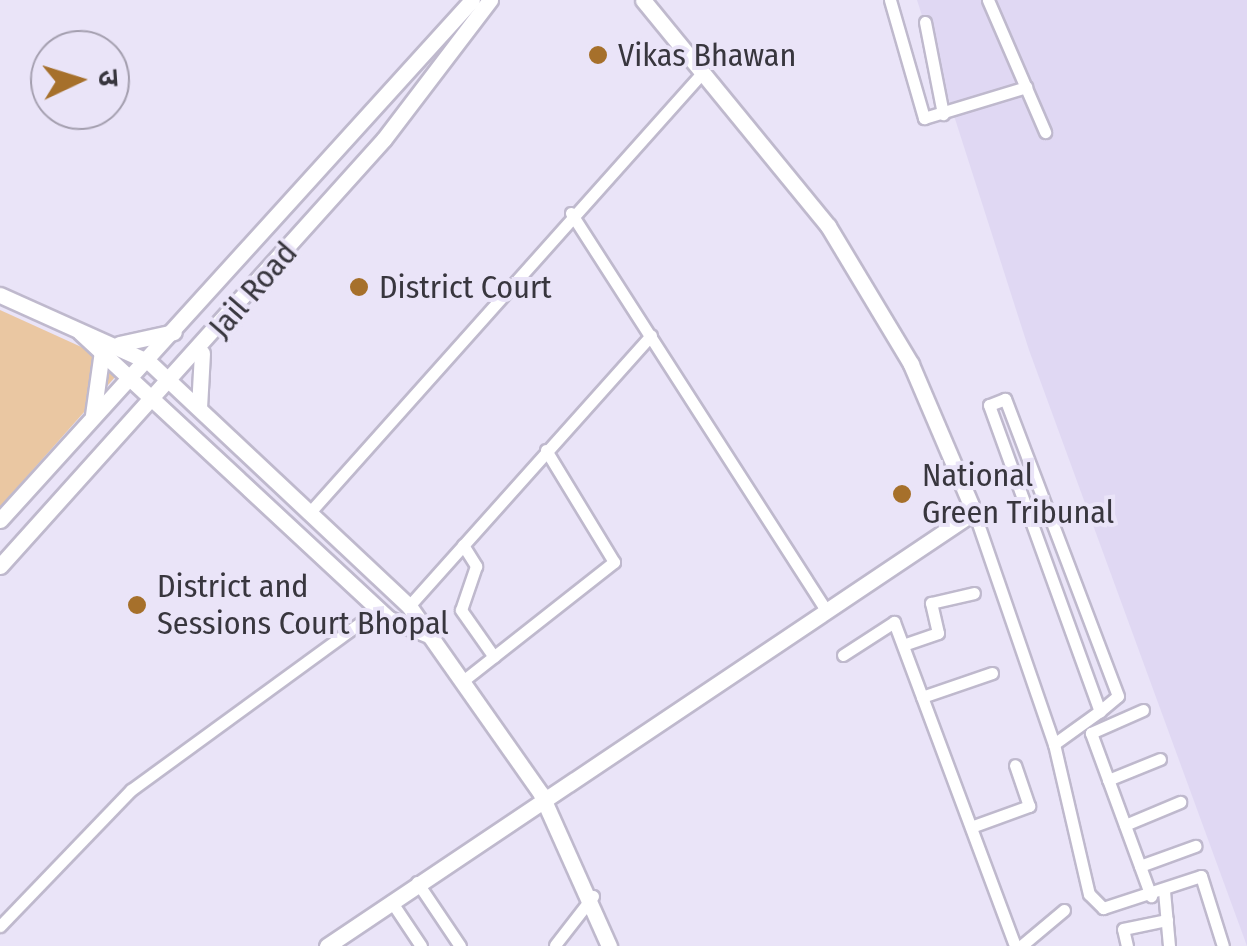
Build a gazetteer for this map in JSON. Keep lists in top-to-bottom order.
{
  "streets": {
    "street": ["Jail Road"]
  },
  "places": [
    "Vikas Bhawan",
    "District Court",
    "National Green Tribunal",
    "District and Sessions Court Bhopal"
  ],
  "north": "right"
}
